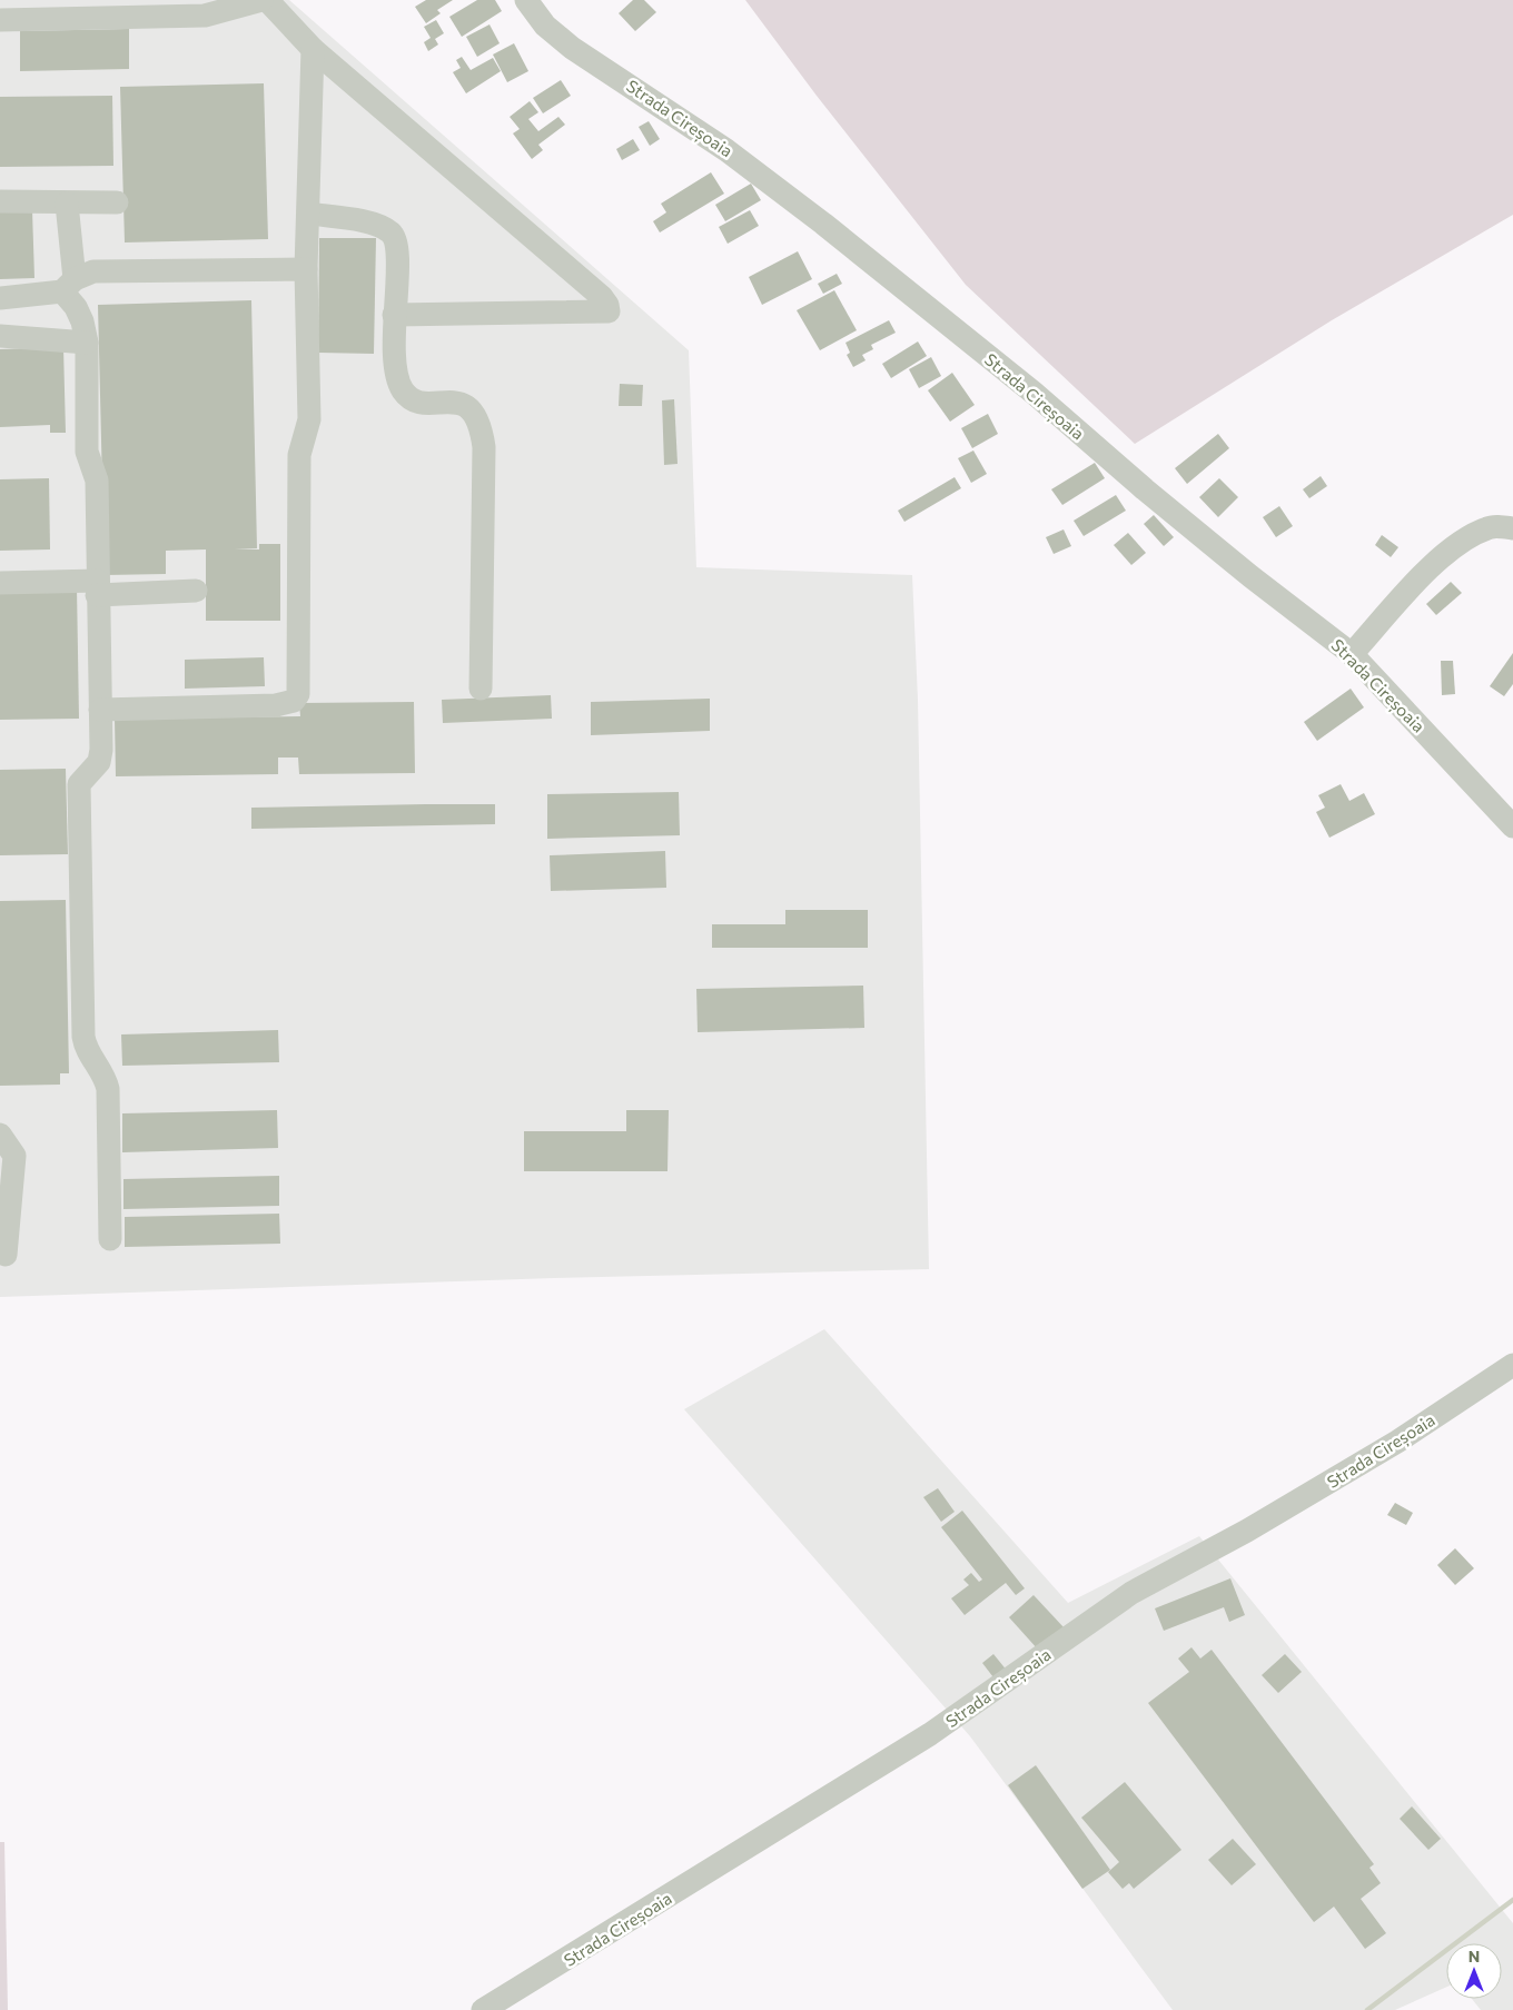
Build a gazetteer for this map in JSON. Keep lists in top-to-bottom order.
{
  "streets": {
    "street": ["Strada Cireșoaia"]
  },
  "north": "top"
}
